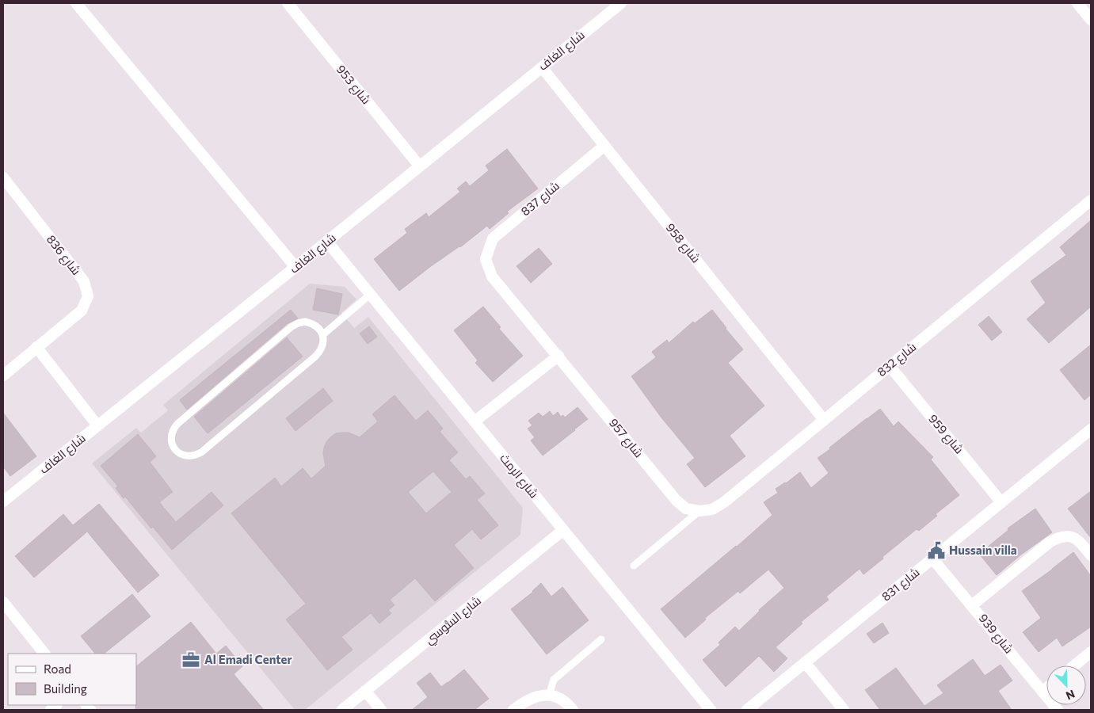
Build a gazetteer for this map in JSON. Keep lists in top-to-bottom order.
{
  "streets": {
    "street": [
      "شارع الغاف",
      "شارع 953",
      "شارع 837",
      "شارع 958",
      "شارع 836",
      "شارع 832",
      "شارع 959",
      "شارع 957",
      "شارع الرمث",
      "شارع 831",
      "شارع السُّوسي",
      "شارع 939"
    ]
  },
  "crossings": [
    ["شارع الغاف", "شارع 953"],
    ["شارع الغاف", "شارع 958"],
    ["شارع الغاف", "شارع الرمث"],
    ["شارع 837", "شارع 958"],
    ["شارع 837", "شارع 957"],
    ["شارع 958", "شارع 832"],
    ["شارع 832", "شارع 959"],
    ["شارع 832", "شارع 957"],
    ["شارع 959", "شارع 831"],
    ["شارع الرمث", "شارع السُّوسي"],
    ["شارع 831", "شارع 939"]
  ],
  "places": {
    "public building": ["Hussain villa"],
    "office": ["Al Emadi Center"]
  },
  "legend": ["Road", "Building"],
  "north": "bottom right"
}
